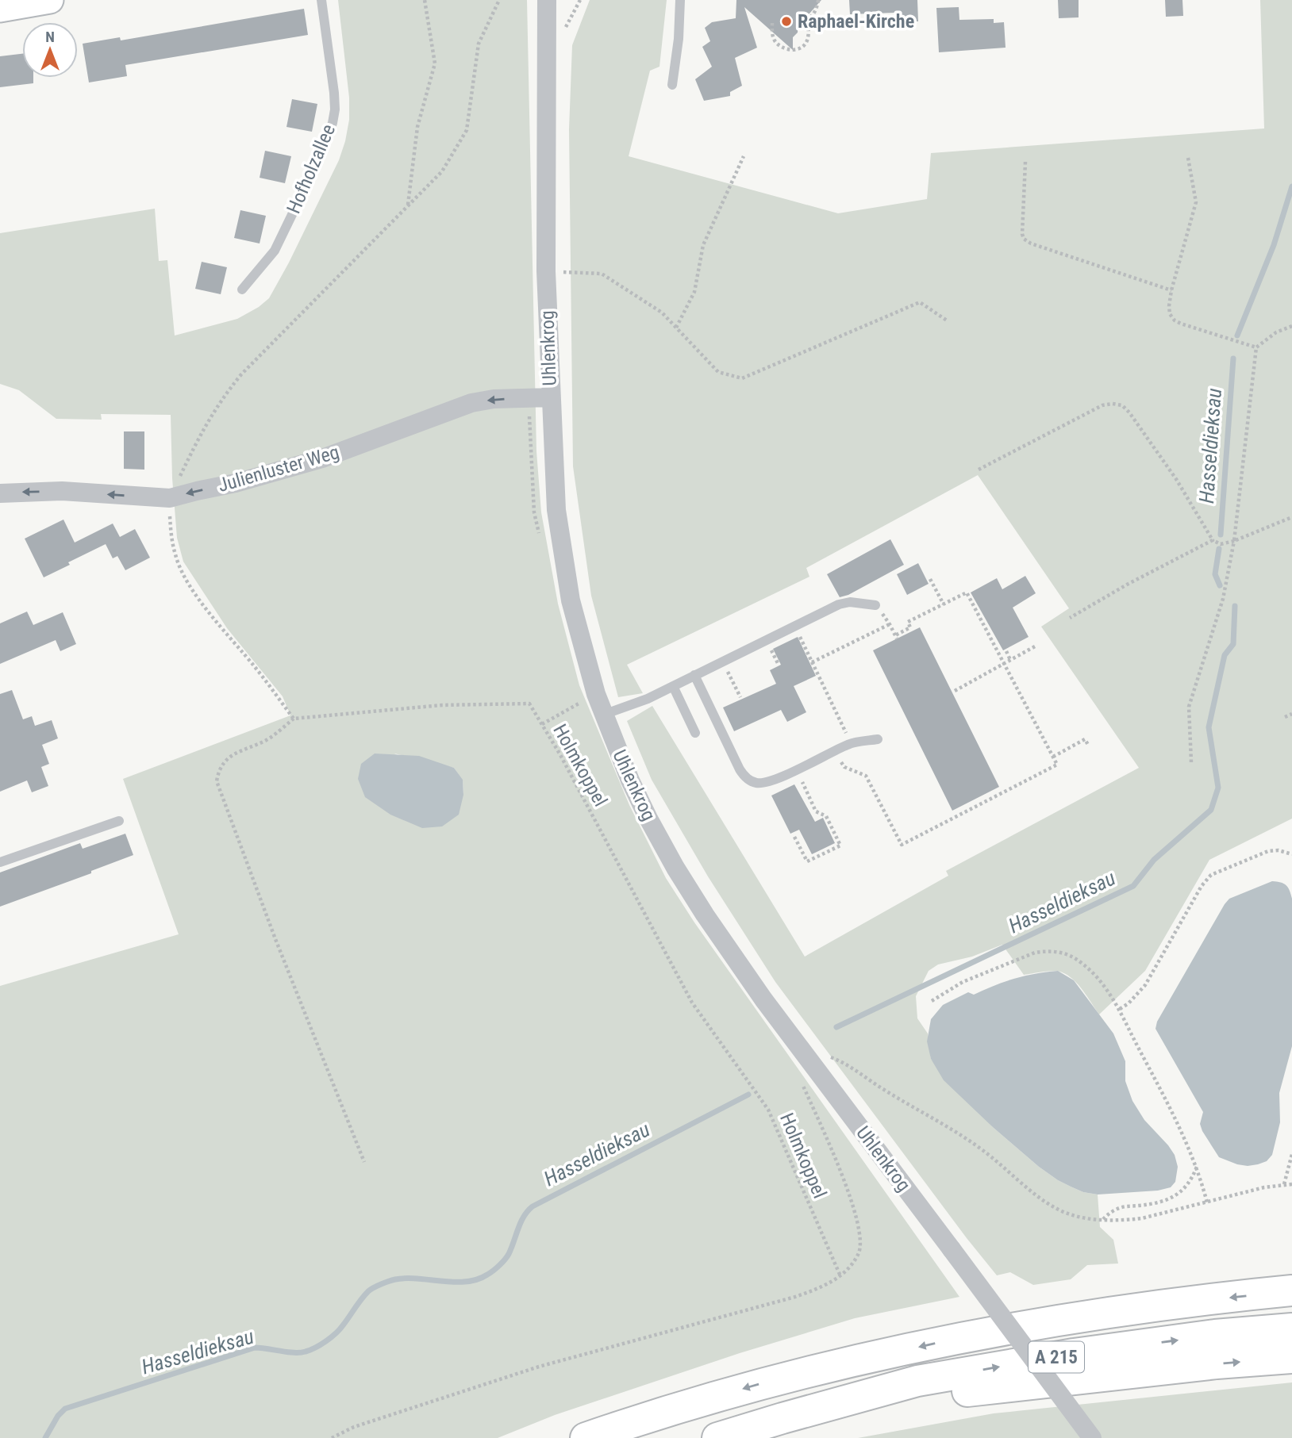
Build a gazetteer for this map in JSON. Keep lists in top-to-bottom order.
{
  "streets": {
    "highway": ["A 215"],
    "street": ["Uhlenkrog", "Julienluster Weg"],
    "lane": ["Hofholzallee"],
    "path": ["Holmkoppel"]
  },
  "crossings": [
    ["Uhlenkrog", "Julienluster Weg"]
  ],
  "one_way": ["Julienluster Weg"],
  "water": ["Hasseldieksau"],
  "places": ["Raphael-Kirche"],
  "north": "top"
}
